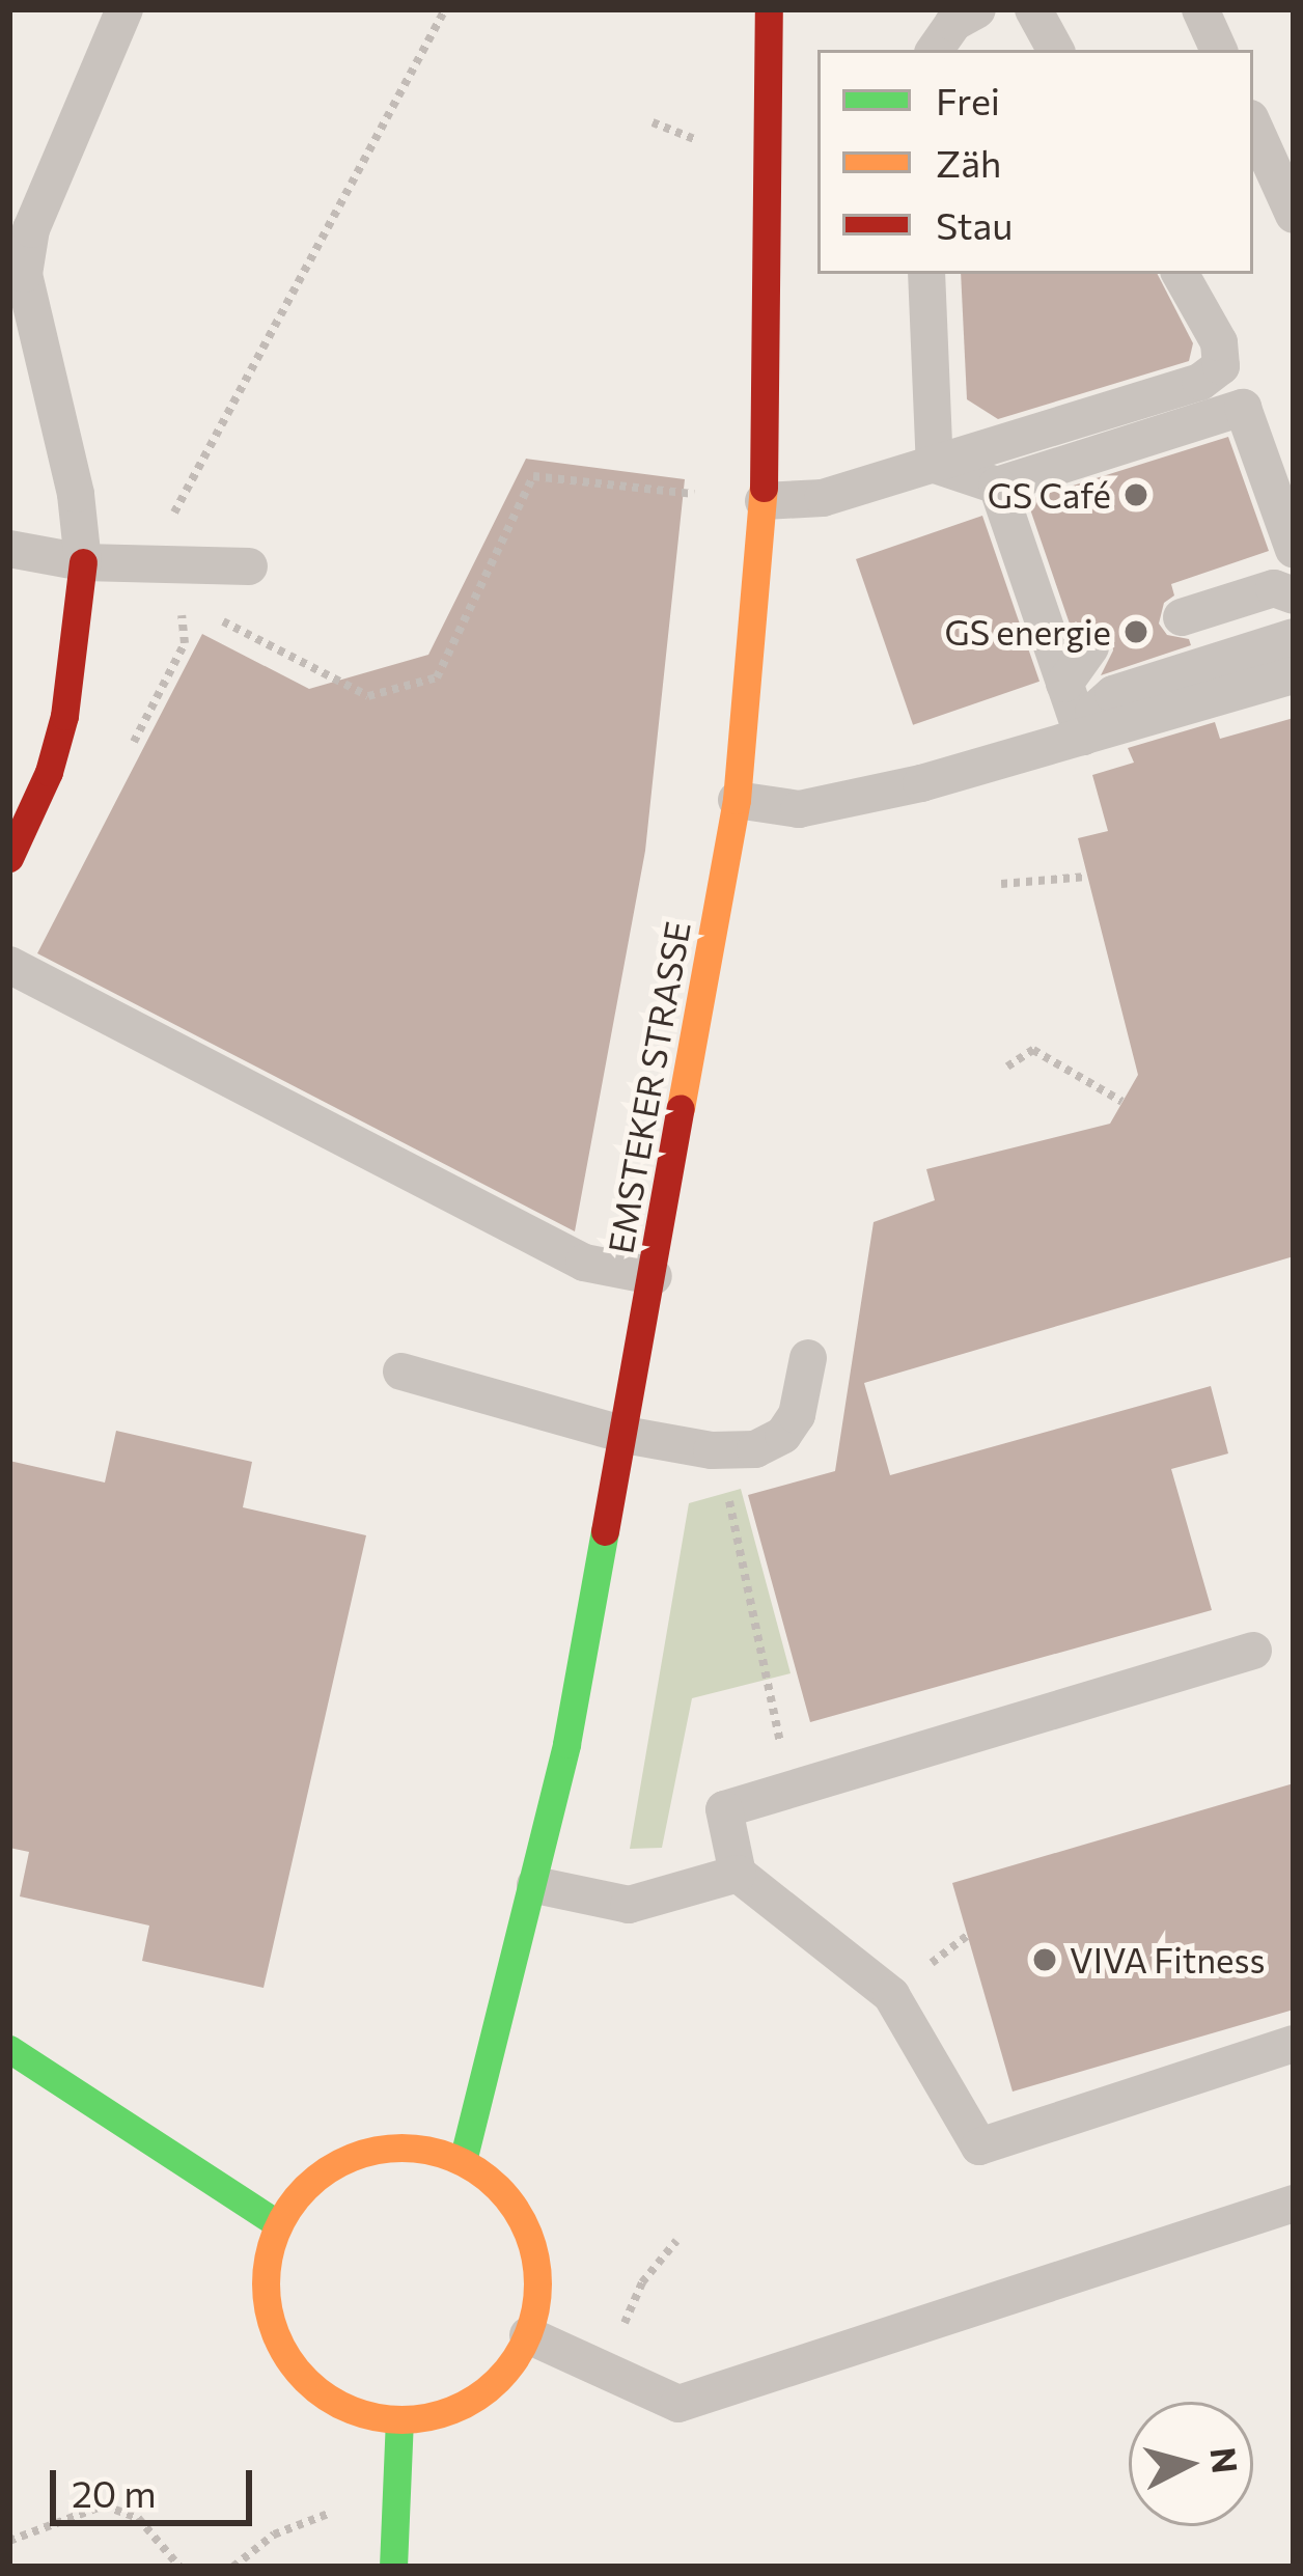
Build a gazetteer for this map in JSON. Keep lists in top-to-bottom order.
{
  "streets": {
    "street": ["EMSTEKER STRASSE"]
  },
  "places": ["GS Café", "GS energie", "VIVA Fitness"],
  "legend": ["Frei", "Zäh", "Stau"],
  "scale_bar": "20 m",
  "north": "right"
}
